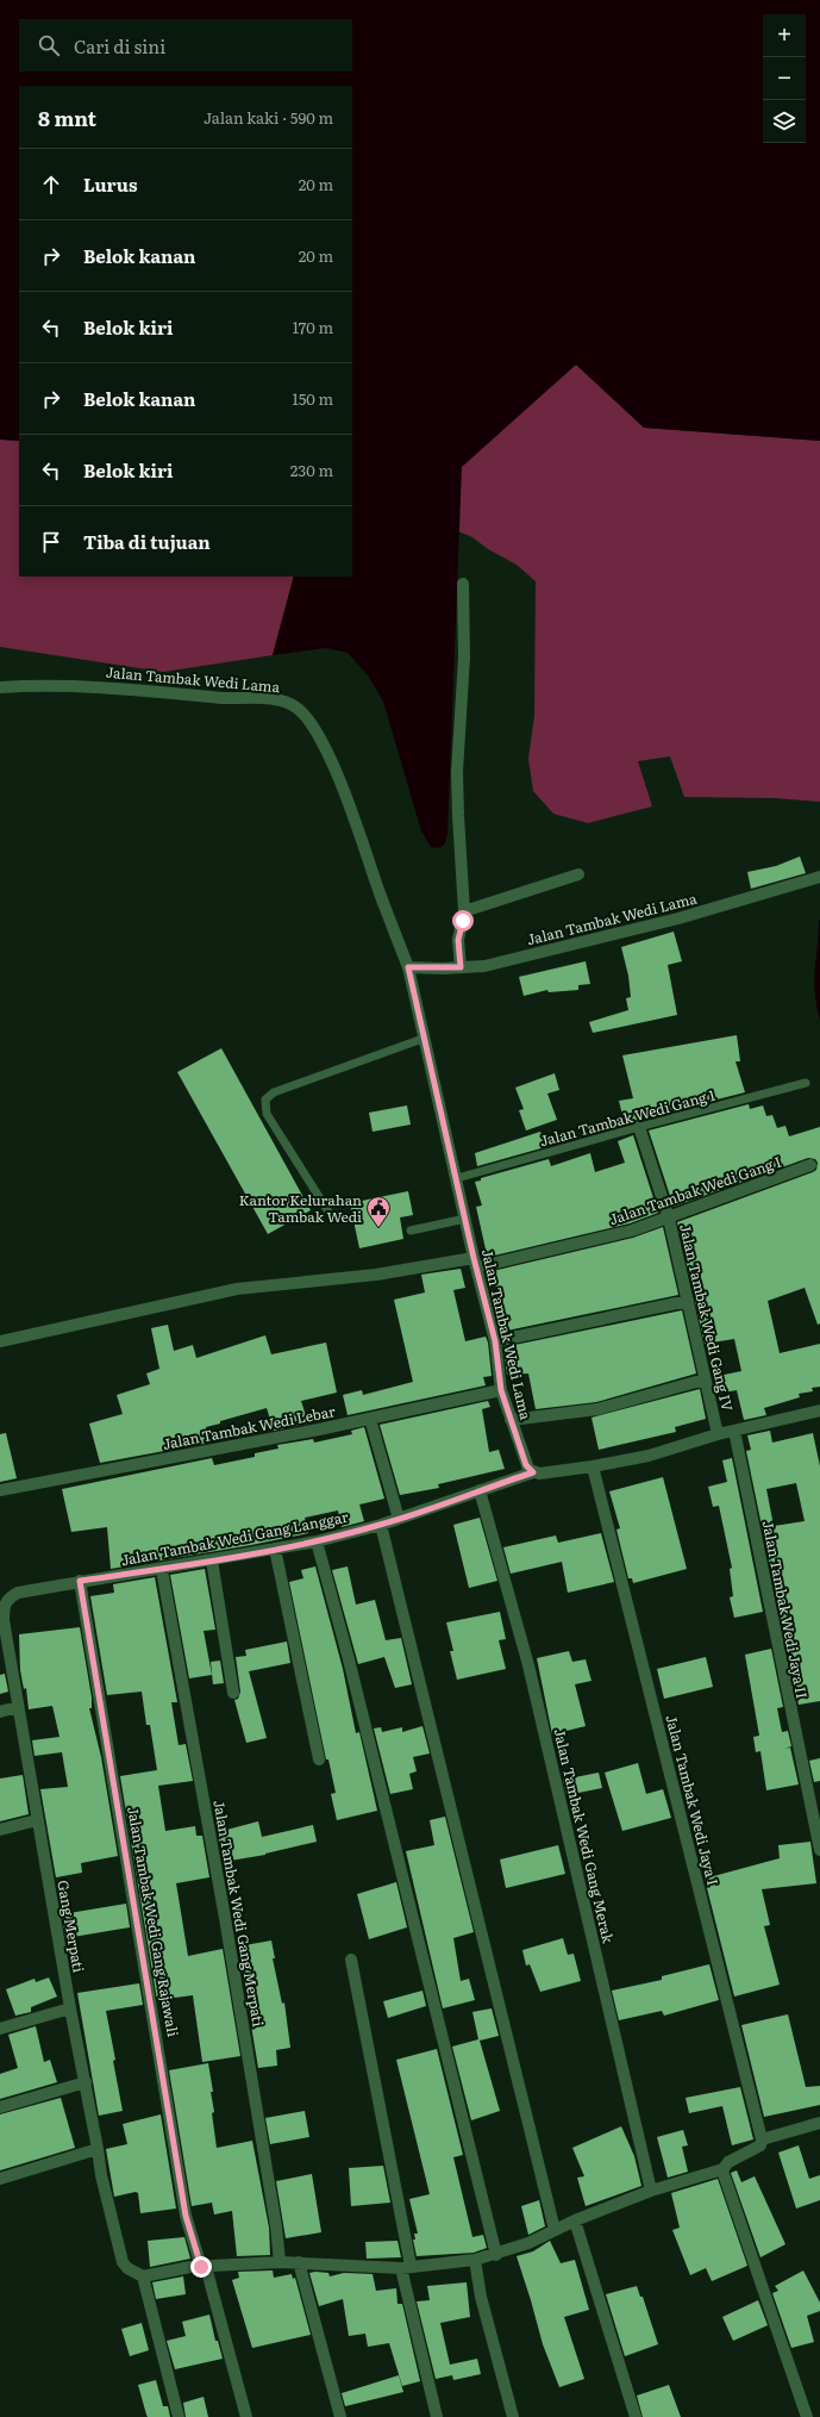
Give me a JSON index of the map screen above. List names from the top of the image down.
{
  "streets": {
    "street": [
      "Jalan Tambak Wedi Lama",
      "Jalan Tambak Wedi Gang I",
      "Jalan Tambak Wedi Gang IV",
      "Jalan Tambak Wedi Lebar",
      "Jalan Tambak Wedi Gang Langgar",
      "Jalan Tambak Wedi Jaya II",
      "Jalan Tambak Wedi Jaya I",
      "Jalan Tambak Wedi Gang Merak",
      "Jalan Tambak Wedi Gang Merpati",
      "Jalan Tambak Wedi Gang Rajawali",
      "Gang Merpati"
    ],
    "lane": ["Jalan Tambak Wedi Gang 1"]
  },
  "crossings": [
    ["Jalan Tambak Wedi Lama", "Jalan Tambak Wedi Gang 1"],
    ["Jalan Tambak Wedi Lama", "Jalan Tambak Wedi Gang I"],
    ["Jalan Tambak Wedi Lama", "Jalan Tambak Wedi Lebar"],
    ["Jalan Tambak Wedi Lama", "Jalan Tambak Wedi Gang Langgar"],
    ["Jalan Tambak Wedi Gang 1", "Jalan Tambak Wedi Gang IV"],
    ["Jalan Tambak Wedi Gang I", "Jalan Tambak Wedi Gang IV"],
    ["Jalan Tambak Wedi Gang Langgar", "Jalan Tambak Wedi Gang Merak"],
    ["Jalan Tambak Wedi Gang Langgar", "Jalan Tambak Wedi Gang Merpati"],
    ["Jalan Tambak Wedi Gang Langgar", "Jalan Tambak Wedi Gang Rajawali"],
    ["Jalan Tambak Wedi Gang Langgar", "Gang Merpati"]
  ],
  "places": {
    "public building": ["Kantor Kelurahan Tambak Wedi"]
  },
  "page": {
    "map_buttons": ["+", "−"],
    "search": "Cari di sini",
    "heading": ["8 mnt", "Jalan kaki · 590 m"],
    "list": [
      ["Lurus", "20 m"],
      ["Belok kanan", "20 m"],
      ["Belok kiri", "170 m"],
      ["Belok kanan", "150 m"],
      ["Belok kiri", "230 m"],
      "Tiba di tujuan"
    ]
  }
}
